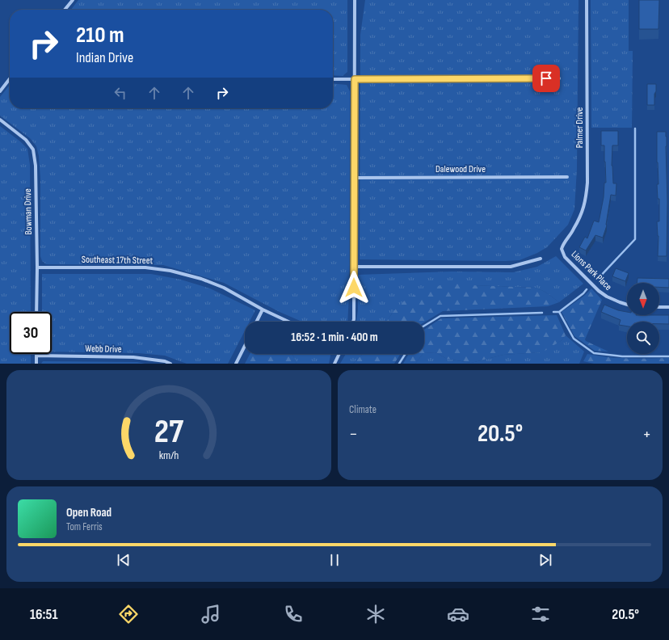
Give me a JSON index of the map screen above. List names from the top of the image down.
{
  "streets": {
    "street": [
      "Palmer Drive",
      "Dalewood Drive",
      "Bowman Drive",
      "Southeast 17th Street",
      "Lions Park Place",
      "Webb Drive"
    ]
  },
  "crossings": [
    ["Palmer Drive", "Lions Park Place"],
    ["Bowman Drive", "Southeast 17th Street"]
  ],
  "north": "bottom",
  "page": {
    "turn": ["210 m", "Indian Drive"],
    "limit": "30",
    "trip": "16:52 · 1 min · 400 m",
    "tile": "Climate",
    "heat": ["−", "20.5°", "+"],
    "song": ["Open Road", "Tom Ferris"],
    "tabs": ["16:51", "20.5°"],
    "gauge": ["27", "km/h"]
  }
}
